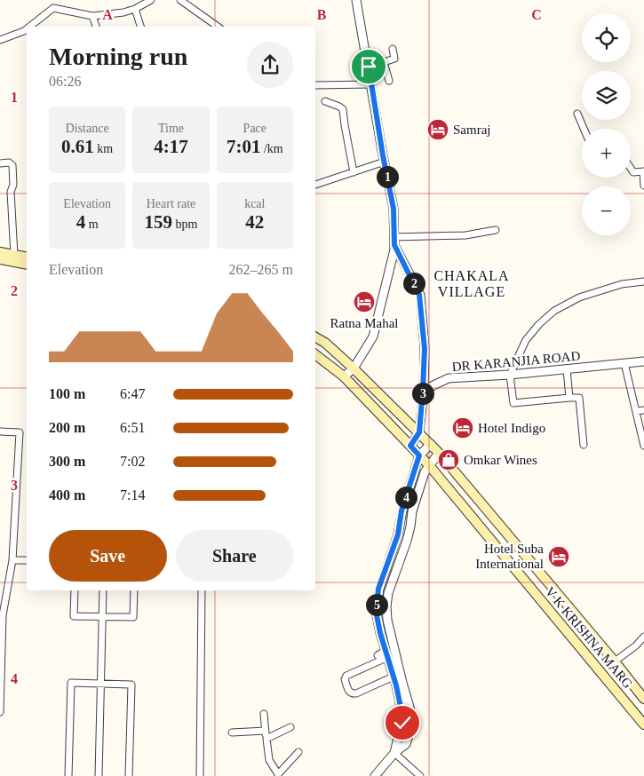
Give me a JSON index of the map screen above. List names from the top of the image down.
{
  "streets": {
    "main road": ["V K KRISHNA MARG"],
    "street": ["DR KARANJIA ROAD"]
  },
  "districts": ["CHAKALA VILLAGE"],
  "places": {
    "hotel": [
      "Samraj",
      "Ratna Mahal",
      "Hotel Indigo",
      "Hotel Suba International"
    ],
    "shop": ["Omkar Wines"]
  },
  "page": {
    "map_buttons": ["+", "−"],
    "heading": ["Morning run", "06:26"],
    "stats": [
      ["Distance", "0.61 km"],
      ["Time", "4:17"],
      ["Pace", "7:01 /km"],
      ["Elevation", "4 m"],
      ["Heart rate", "159 bpm"],
      ["kcal", "42"]
    ],
    "pins": [
      "1",
      "2",
      "3",
      "4",
      "5"
    ],
    "chart": ["Elevation", "262–265 m"],
    "list": [
      {
        "name": "100 m",
        "note": "6:47"
      },
      {
        "name": "200 m",
        "note": "6:51"
      },
      {
        "name": "300 m",
        "note": "7:02"
      },
      {
        "name": "400 m",
        "note": "7:14"
      }
    ],
    "buttons": ["Save", "Share"]
  },
  "grid": {
    "columns": ["A", "B", "C"],
    "rows": [
      "1",
      "2",
      "3",
      "4"
    ]
  }
}
